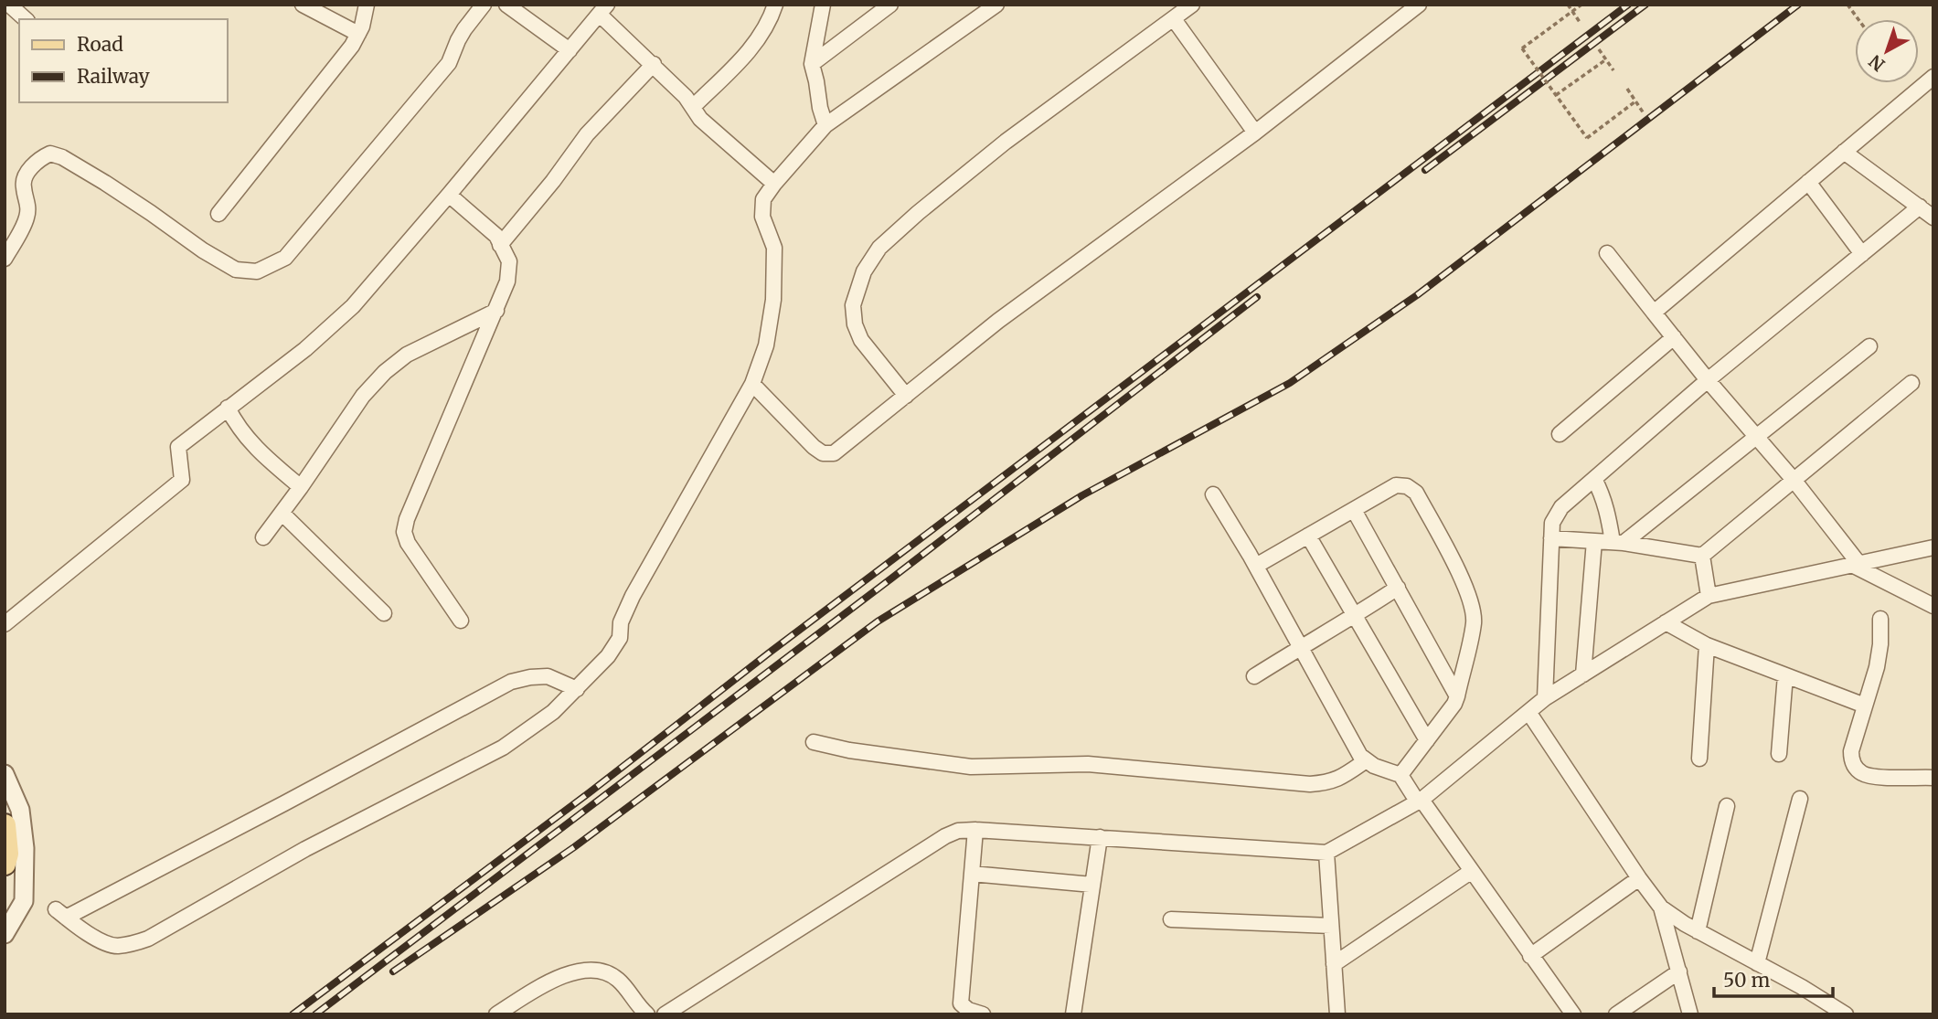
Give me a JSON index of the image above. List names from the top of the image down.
{
  "legend": ["Road", "Railway"],
  "scale_bar": "50 m",
  "north": "bottom left"
}
